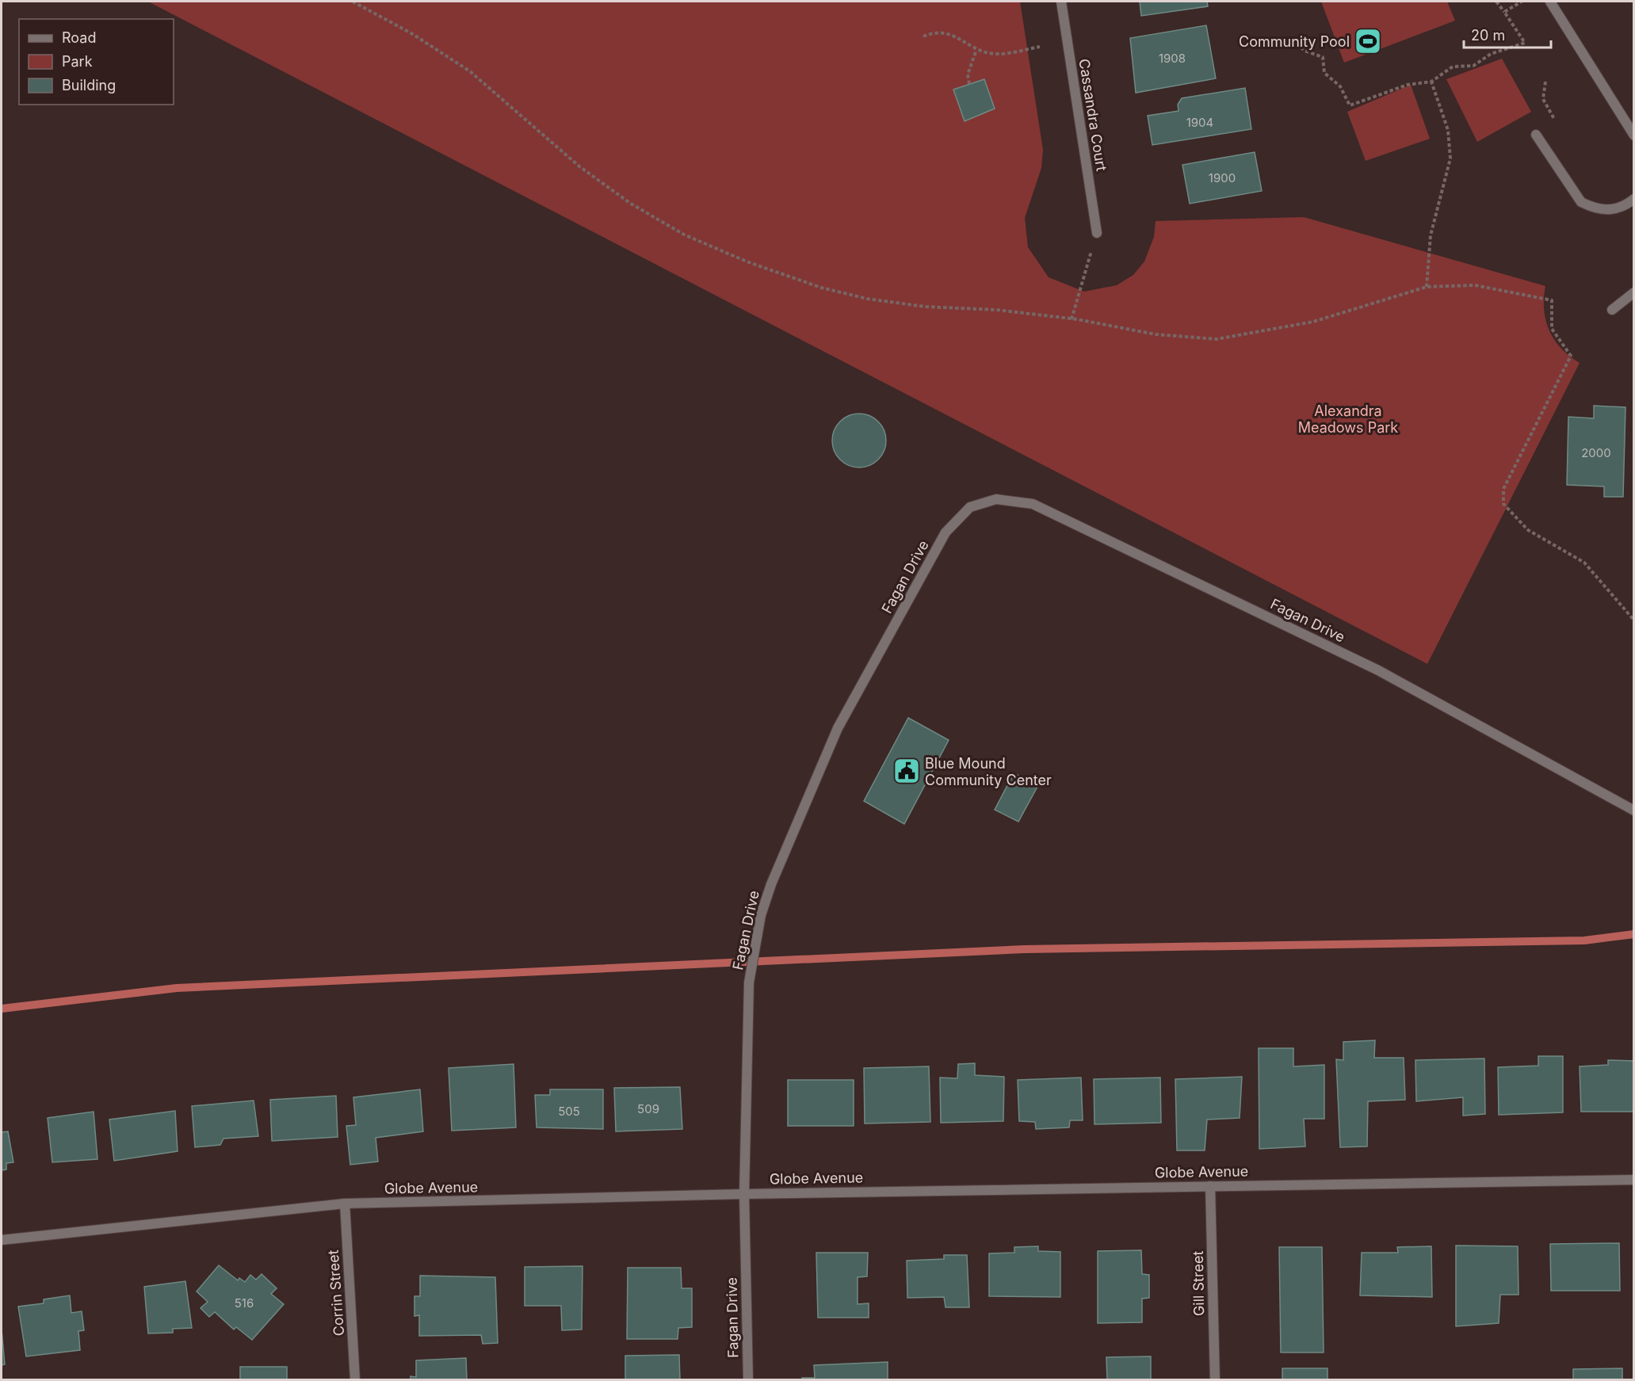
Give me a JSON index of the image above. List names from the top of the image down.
{
  "streets": {
    "street": [
      "Cassandra Court",
      "Fagan Drive",
      "Globe Avenue",
      "Gill Street",
      "Corrin Street"
    ]
  },
  "crossings": [
    ["Fagan Drive", "Globe Avenue"],
    ["Globe Avenue", "Gill Street"],
    ["Globe Avenue", "Corrin Street"]
  ],
  "parks": ["Alexandra Meadows Park"],
  "places": {
    "sports": ["Community Pool"],
    "public building": ["Blue Mound Community Center"]
  },
  "house_numbers": [
    "1908",
    "1904",
    "1900",
    "2000",
    "509",
    "505",
    "516"
  ],
  "legend": ["Road", "Park", "Building"],
  "scale_bar": "20 m"
}
